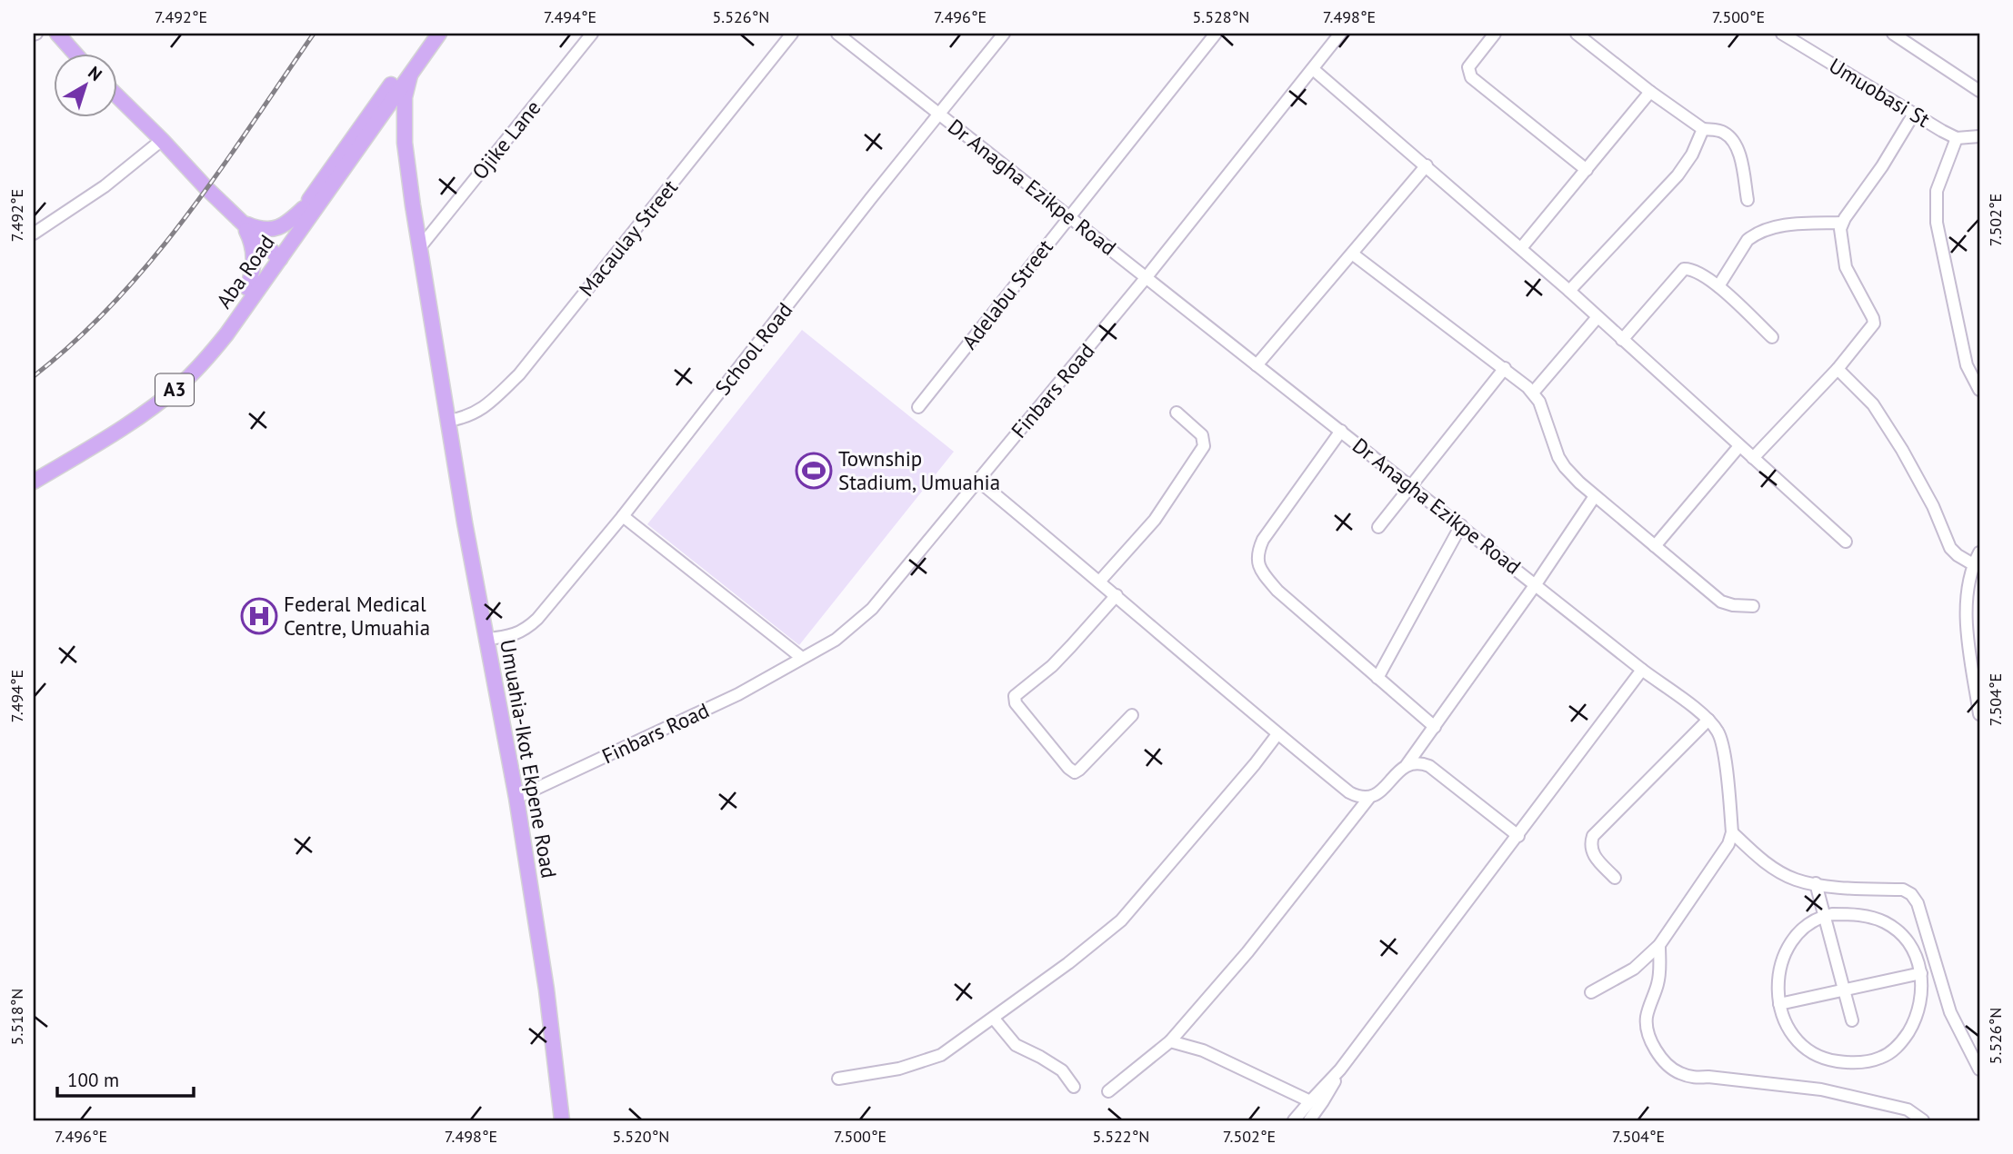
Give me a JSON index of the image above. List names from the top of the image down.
{
  "streets": {
    "main road": ["Aba Road", "A3", "Umuahia-Ikot Ekpene Road"],
    "street": [
      "Umuobasi St",
      "Ojike Lane",
      "Dr Anagha Ezikpe Road",
      "Macaulay Street",
      "Adelabu Street",
      "School Road",
      "Finbars Road"
    ]
  },
  "crossings": [
    ["Ojike Lane", "Umuahia-Ikot Ekpene Road"],
    ["Dr Anagha Ezikpe Road", "Adelabu Street"],
    ["Dr Anagha Ezikpe Road", "School Road"],
    ["Dr Anagha Ezikpe Road", "Finbars Road"],
    ["Macaulay Street", "Umuahia-Ikot Ekpene Road"],
    ["School Road", "Umuahia-Ikot Ekpene Road"],
    ["Finbars Road", "Umuahia-Ikot Ekpene Road"]
  ],
  "places": {
    "sports": ["Township Stadium, Umuahia"],
    "hospital": ["Federal Medical Centre, Umuahia"]
  },
  "scale_bar": "100 m",
  "north": "top right",
  "coordinates": [
    "7.492°E",
    "7.494°E",
    "5.526°N",
    "7.496°E",
    "5.528°N",
    "7.498°E",
    "7.500°E",
    "7.502°E",
    "7.504°E",
    "5.518°N",
    "5.520°N",
    "5.522°N"
  ]
}
